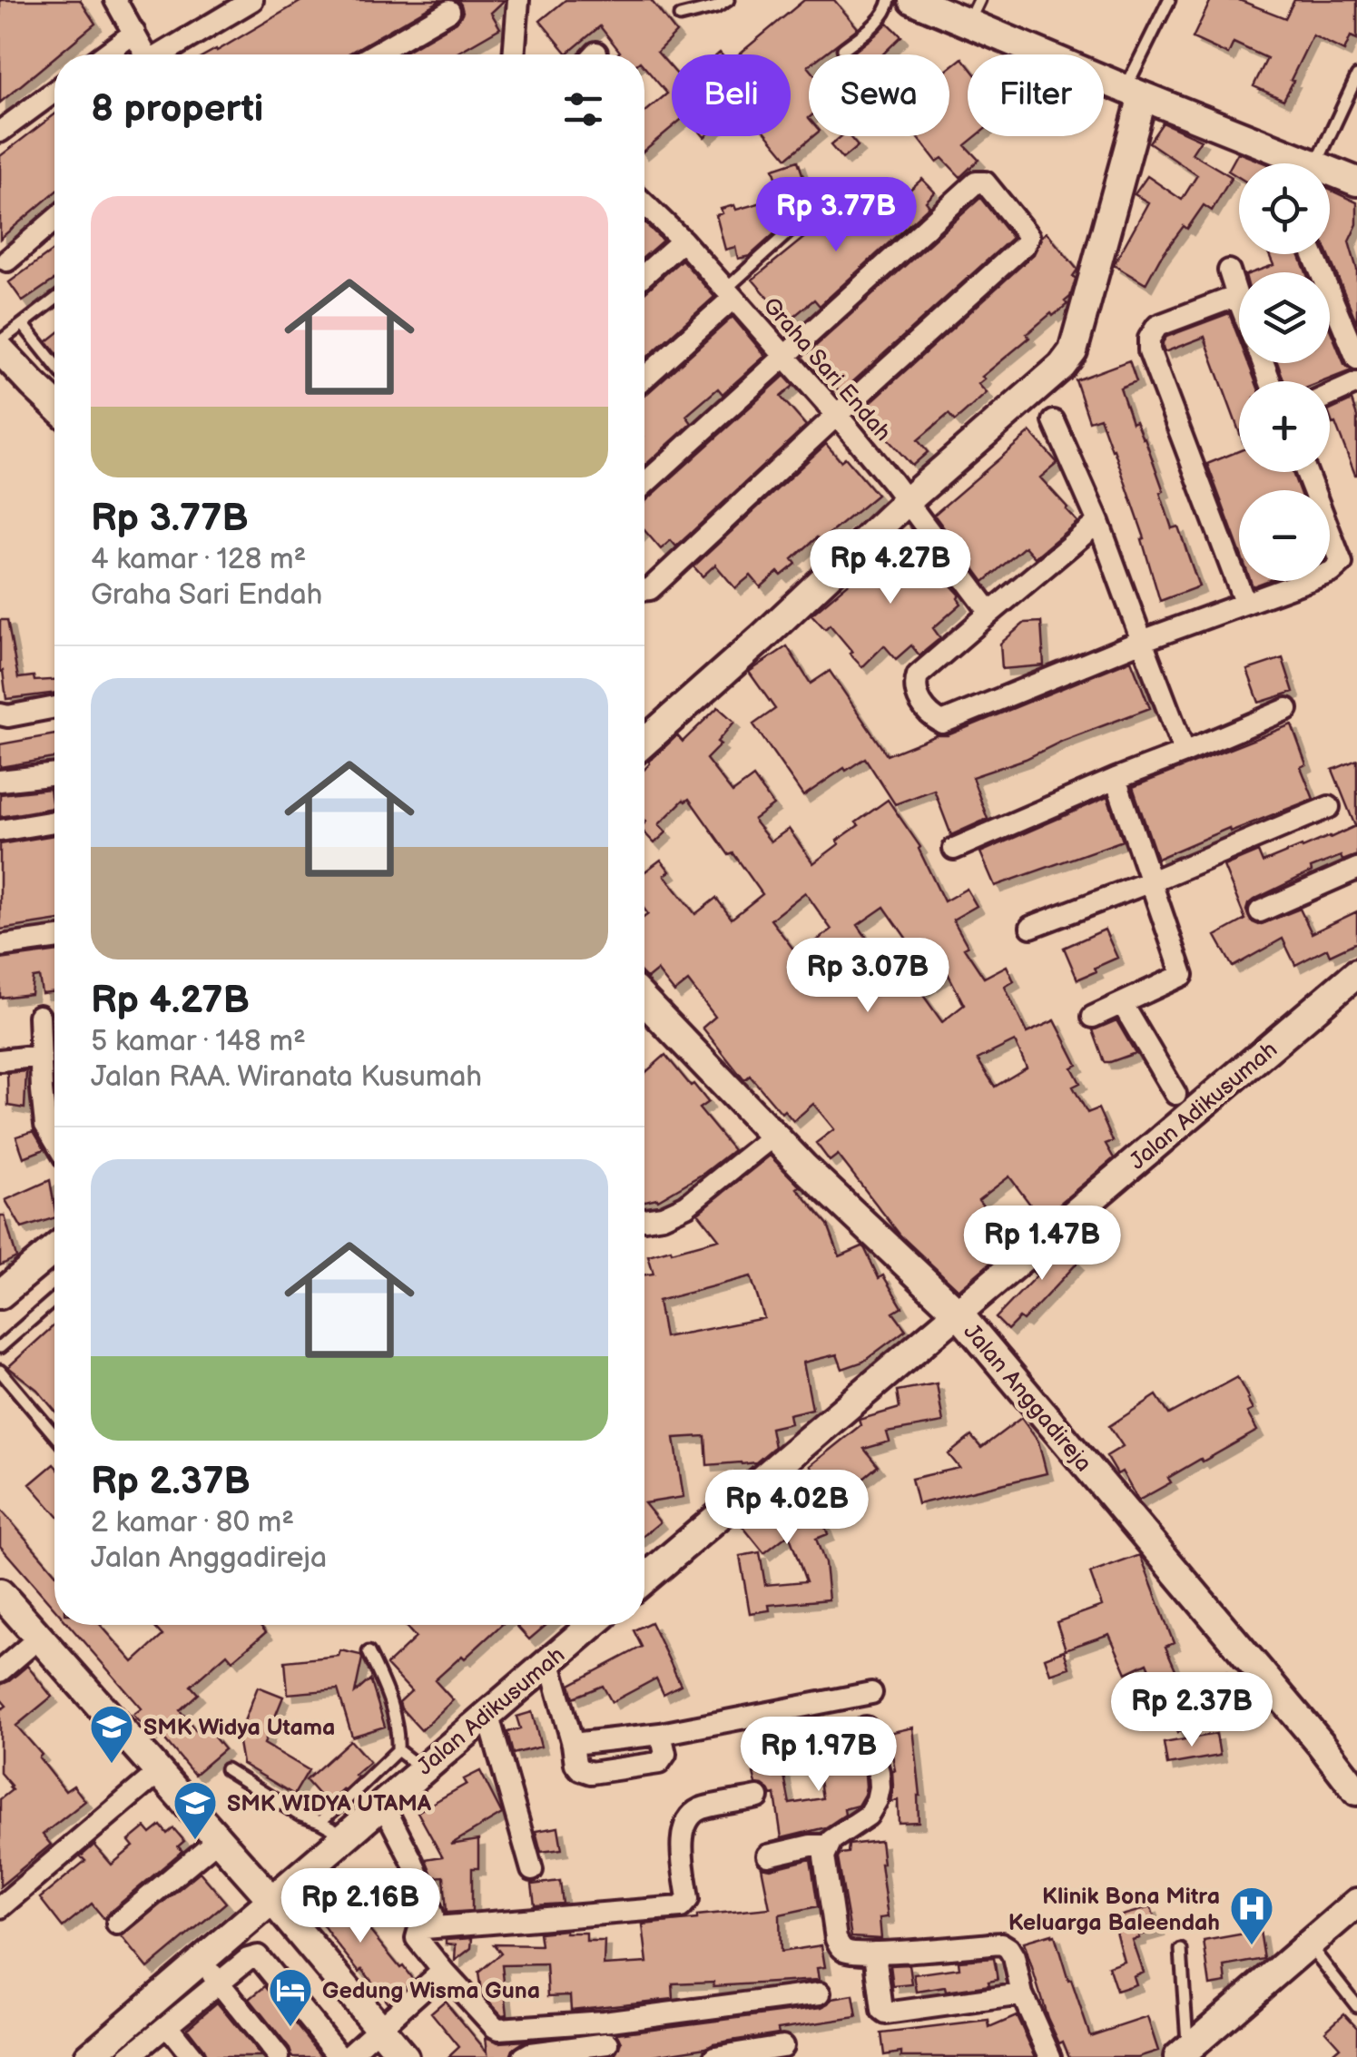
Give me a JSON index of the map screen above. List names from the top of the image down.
{
  "streets": {
    "main road": ["Jalan Adikusumah", "Jalan Anggadireja"],
    "street": ["Graha Sari Endah"]
  },
  "crossings": [
    ["Jalan Adikusumah", "Jalan Anggadireja"]
  ],
  "places": {
    "school or university": ["SMK Widya Utama", "SMK WIDYA UTAMA"],
    "hospital": ["Klinik Bona Mitra Keluarga Baleendah"],
    "hotel": ["Gedung Wisma Guna"]
  },
  "page": {
    "chip": ["Beli", "Sewa", "Filter"],
    "heading": "8 properti",
    "map_buttons": ["+", "−"],
    "list": [
      {
        "name": "Rp 3.77B",
        "note": "4 kamar · 128 m² · Graha Sari Endah"
      },
      {
        "name": "Rp 4.27B",
        "note": "5 kamar · 148 m² · Jalan RAA. Wiranata Kusumah"
      },
      {
        "name": "Rp 2.37B",
        "note": "2 kamar · 80 m² · Jalan Anggadireja"
      }
    ],
    "price": [
      "Rp 3.77B",
      "Rp 4.27B",
      "Rp 3.07B",
      "Rp 1.47B",
      "Rp 4.02B",
      "Rp 2.37B",
      "Rp 1.97B",
      "Rp 2.16B"
    ]
  }
}
